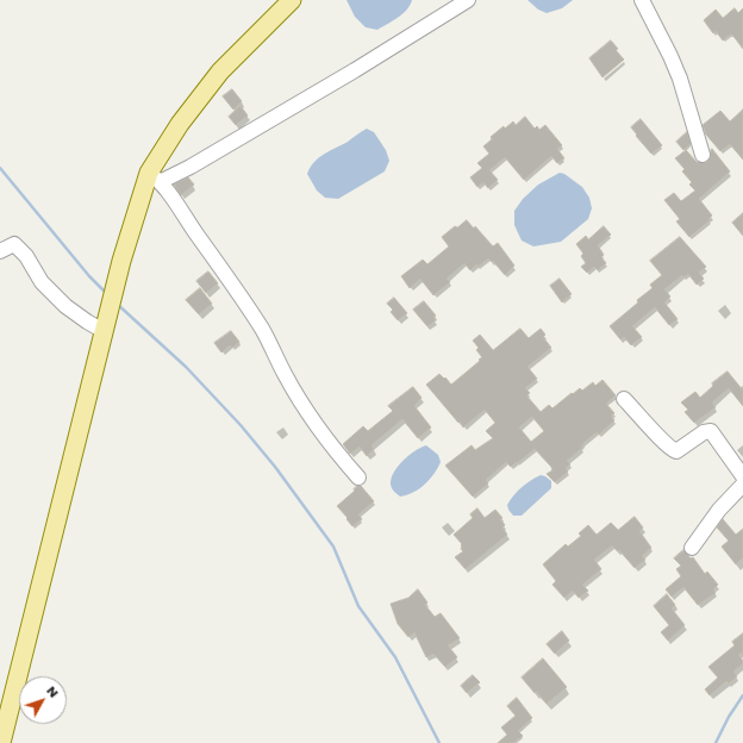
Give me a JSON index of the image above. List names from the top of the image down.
{
  "north": "top right"
}
